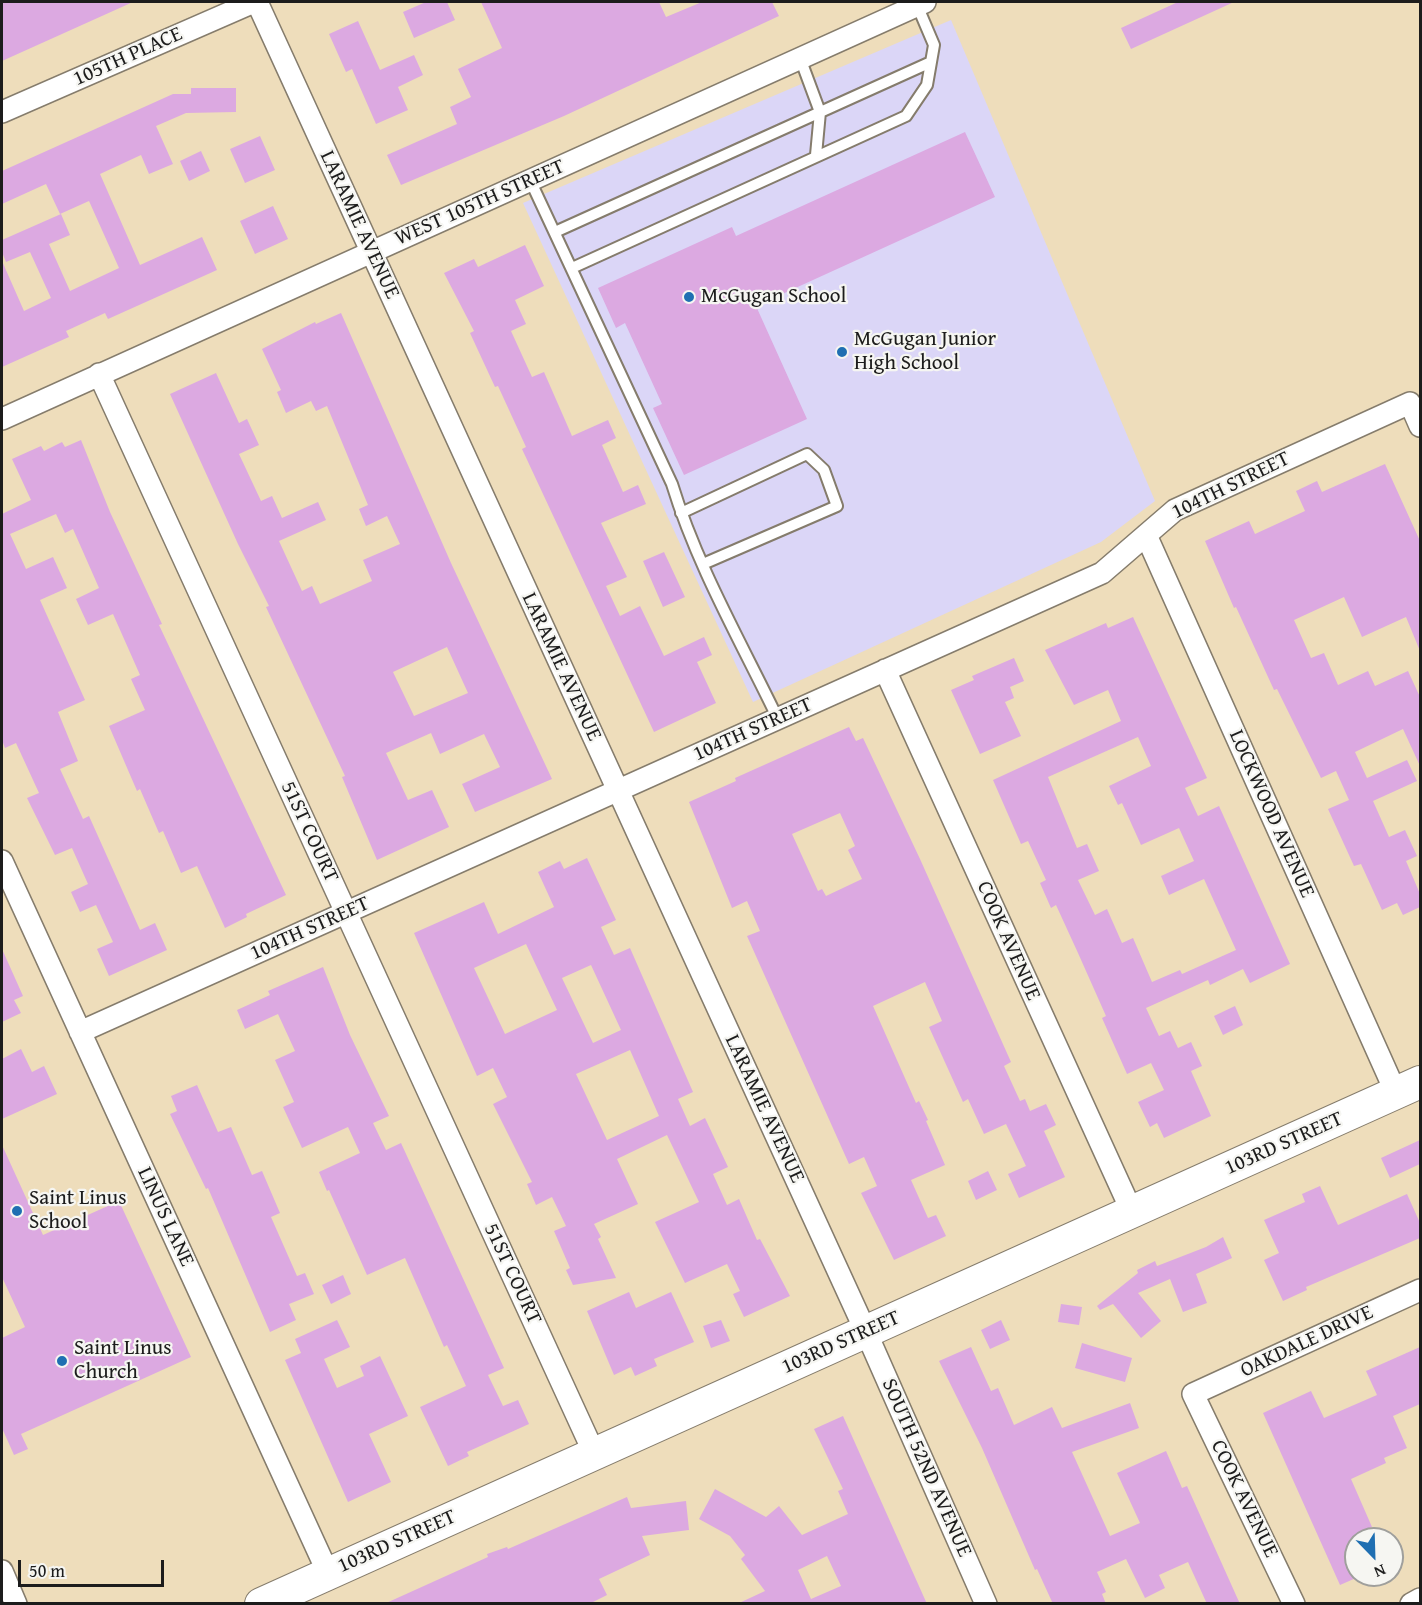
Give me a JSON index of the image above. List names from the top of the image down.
{
  "streets": {
    "main road": ["103RD STREET"],
    "street": [
      "105TH PLACE",
      "WEST 105TH STREET",
      "LARAMIE AVENUE",
      "104TH STREET",
      "LOCKWOOD AVENUE",
      "51ST COURT",
      "COOK AVENUE",
      "LINUS LANE",
      "OAKDALE DRIVE",
      "SOUTH 52ND AVENUE"
    ]
  },
  "crossings": [
    ["105TH PLACE", "LARAMIE AVENUE"],
    ["WEST 105TH STREET", "LARAMIE AVENUE"],
    ["WEST 105TH STREET", "51ST COURT"],
    ["LARAMIE AVENUE", "104TH STREET"],
    ["LARAMIE AVENUE", "103RD STREET"],
    ["LARAMIE AVENUE", "SOUTH 52ND AVENUE"],
    ["104TH STREET", "LOCKWOOD AVENUE"],
    ["104TH STREET", "51ST COURT"],
    ["104TH STREET", "COOK AVENUE"],
    ["104TH STREET", "LINUS LANE"],
    ["LOCKWOOD AVENUE", "103RD STREET"],
    ["51ST COURT", "103RD STREET"],
    ["COOK AVENUE", "103RD STREET"],
    ["COOK AVENUE", "OAKDALE DRIVE"],
    ["103RD STREET", "LINUS LANE"],
    ["103RD STREET", "SOUTH 52ND AVENUE"]
  ],
  "places": [
    "McGugan School",
    "McGugan Junior High School",
    "Saint Linus School",
    "Saint Linus Church"
  ],
  "scale_bar": "50 m",
  "north": "bottom right"
}
